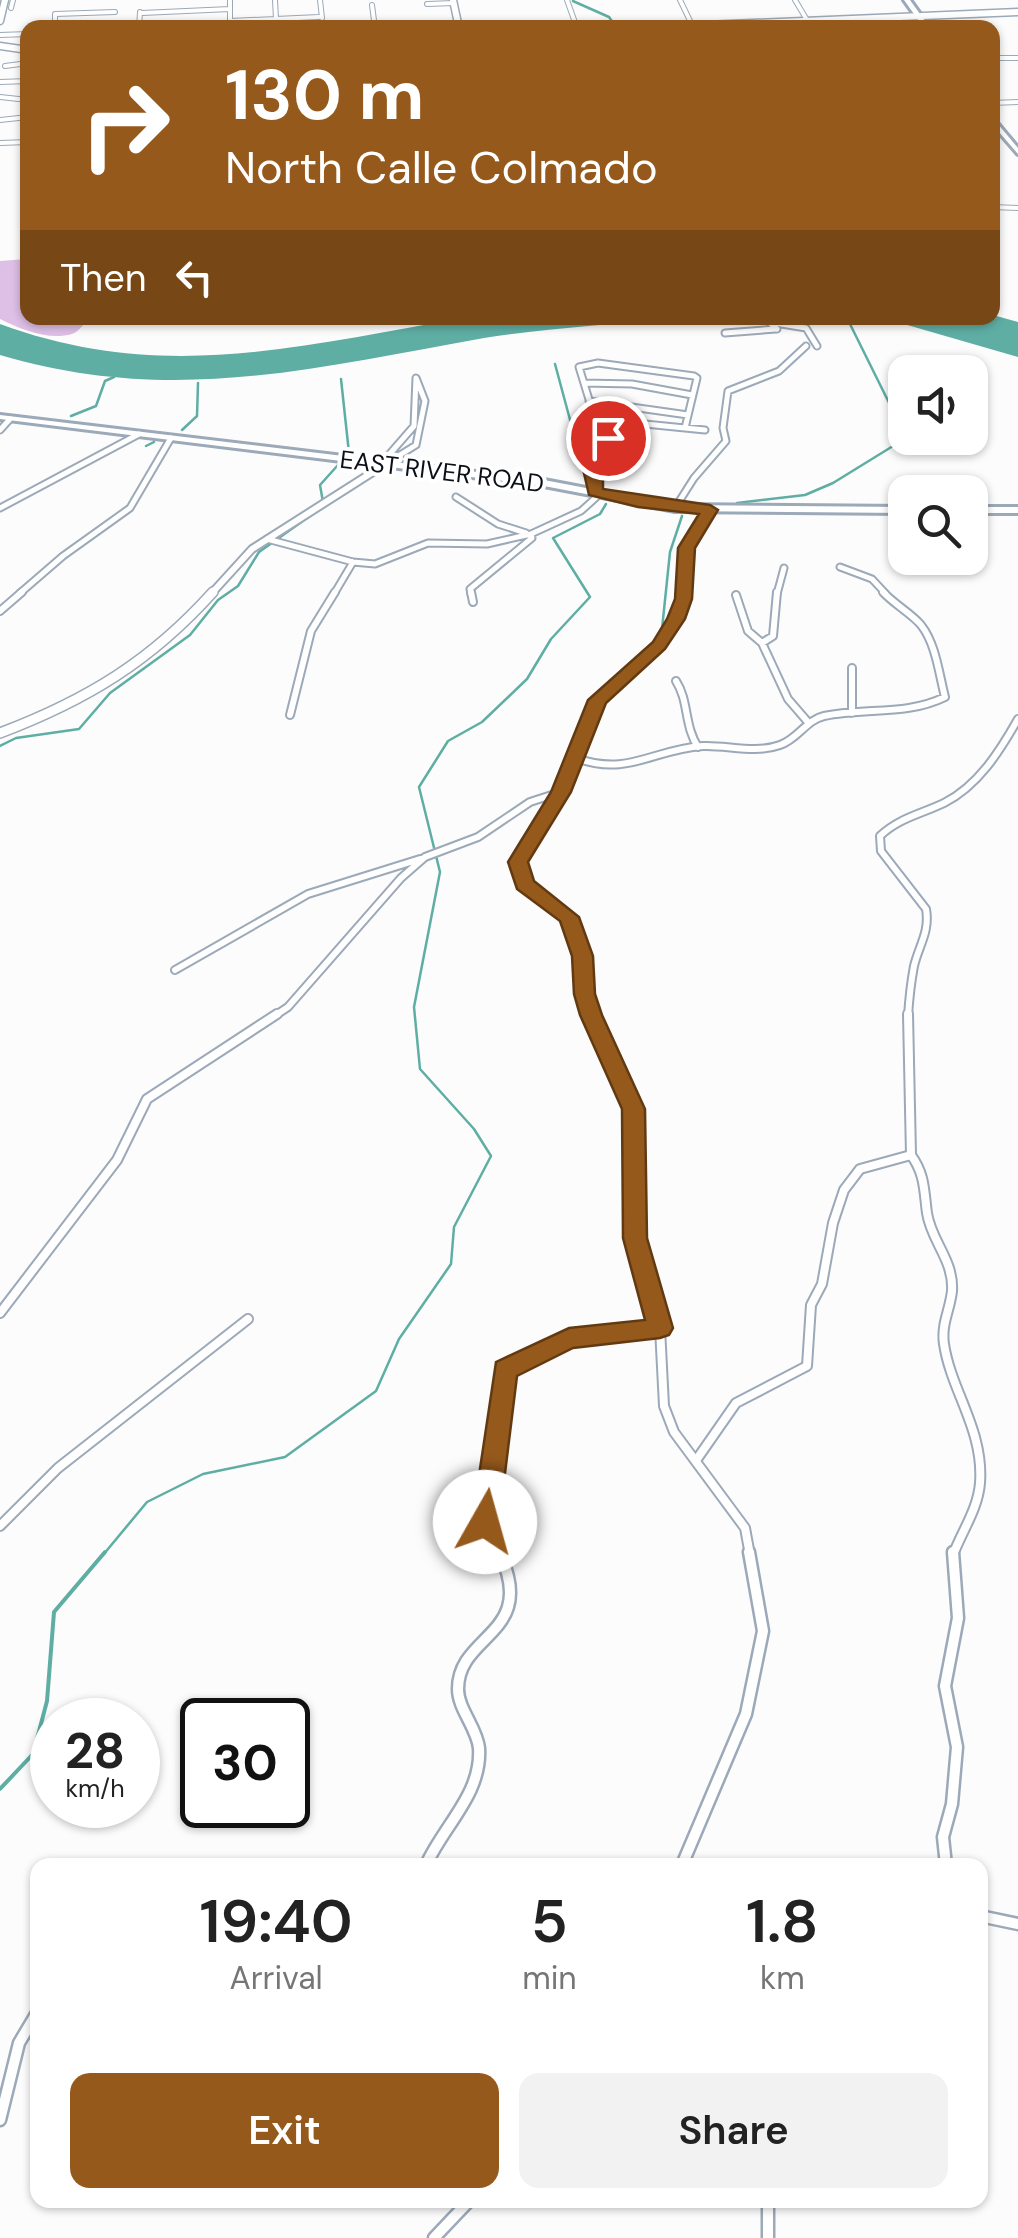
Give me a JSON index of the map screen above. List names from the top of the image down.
{
  "streets": {
    "main road": ["EAST RIVER ROAD"]
  },
  "page": {
    "turn": ["130 m", "North Calle Colmado"],
    "then": "Then",
    "speed": "28 km/h",
    "limit": "30",
    "eta": [
      "19:40",
      "Arrival",
      "5",
      "min",
      "1.8",
      "km"
    ],
    "buttons": ["Exit", "Share"]
  }
}
